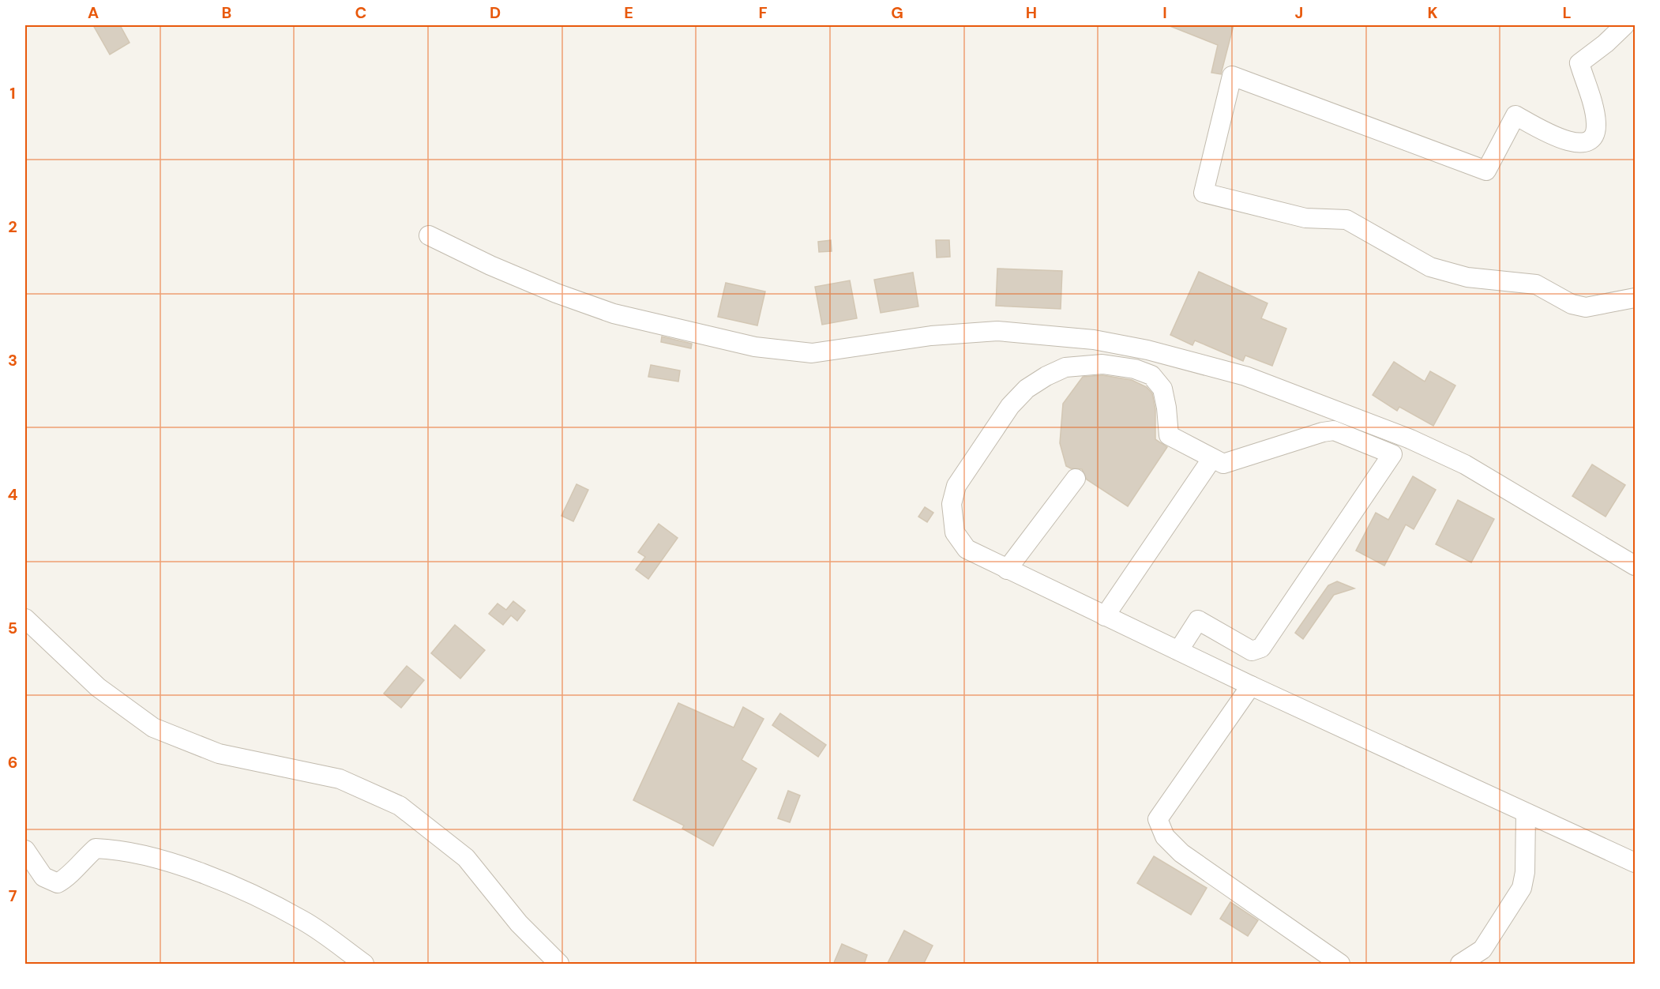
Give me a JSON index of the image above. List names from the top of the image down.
{
  "grid": {
    "columns": [
      "A",
      "B",
      "C",
      "D",
      "E",
      "F",
      "G",
      "H",
      "I",
      "J",
      "K",
      "L"
    ],
    "rows": [
      "1",
      "2",
      "3",
      "4",
      "5",
      "6",
      "7"
    ]
  }
}
